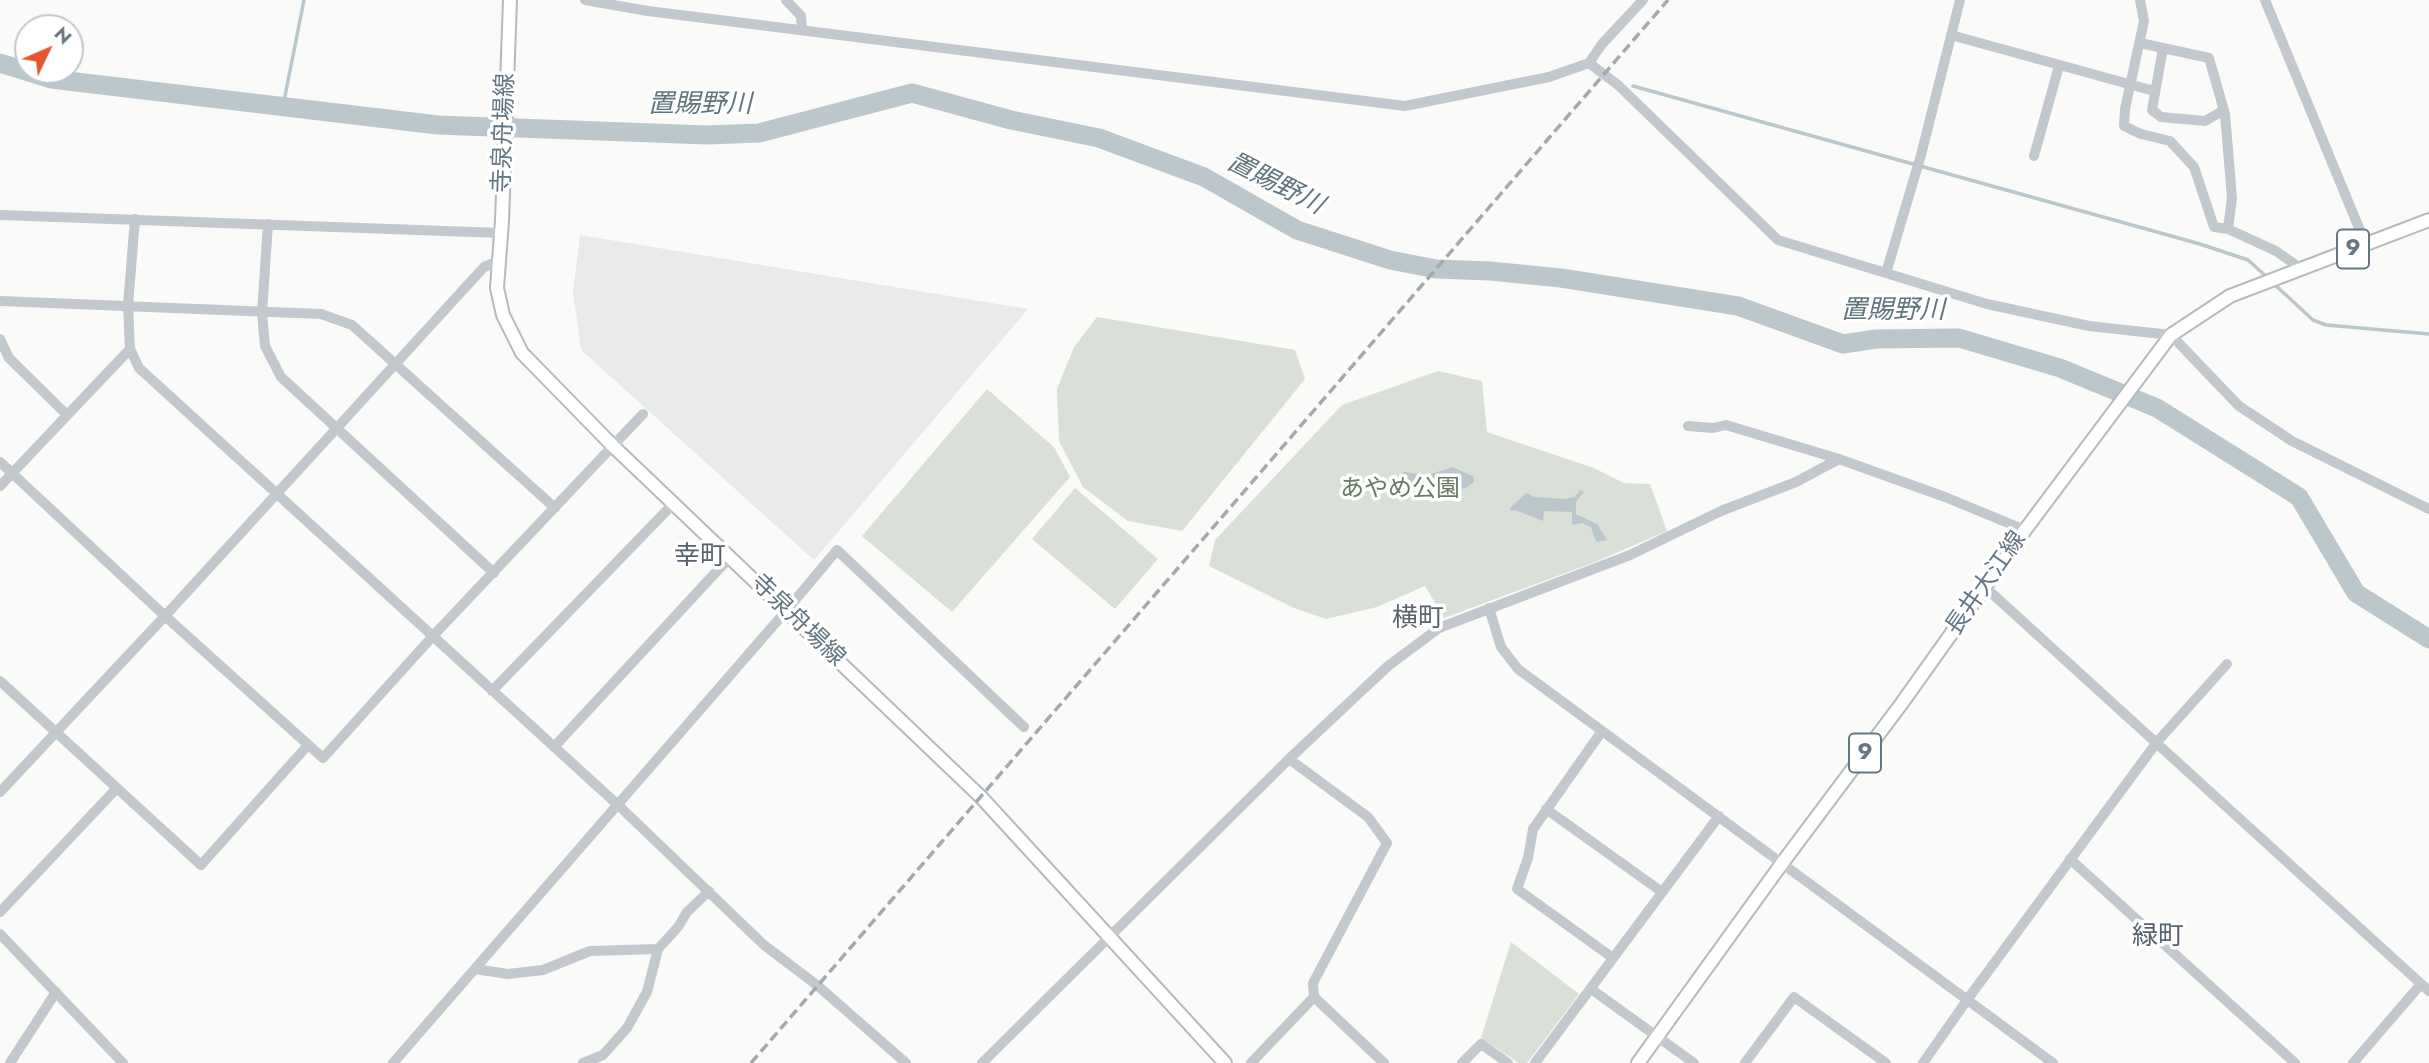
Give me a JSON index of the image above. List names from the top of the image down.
{
  "streets": {
    "main road": ["寺泉舟場線", "9", "長井大江線"]
  },
  "districts": ["幸町", "横町", "緑町"],
  "water": ["置賜野川"],
  "parks": ["あやめ公園"],
  "north": "top right"
}
